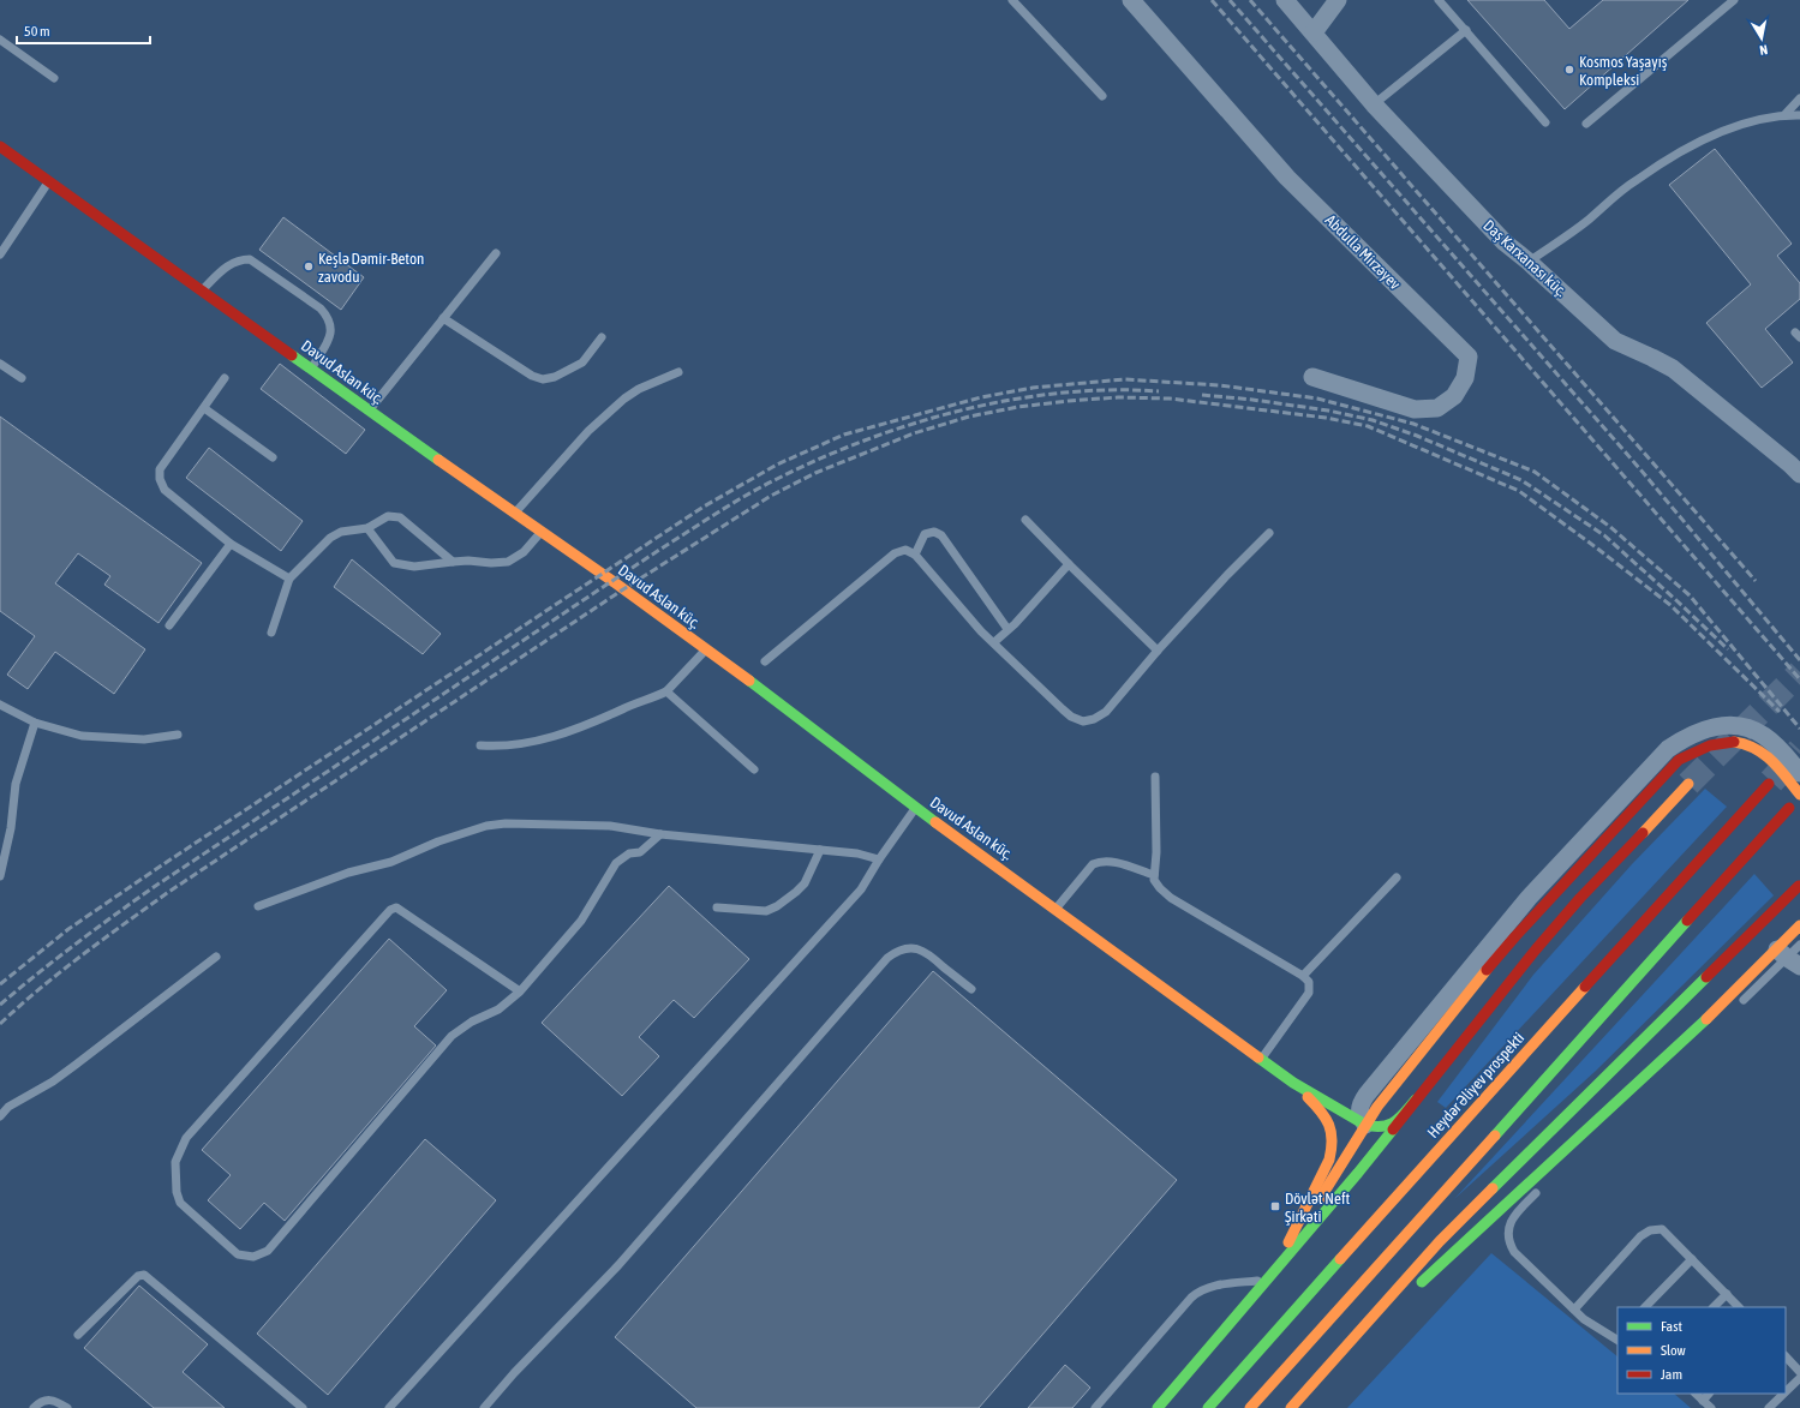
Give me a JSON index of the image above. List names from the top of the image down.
{
  "streets": {
    "main road": ["Davud Aslan küç.", "Heydər Əliyev prospekti"],
    "street": ["Abdulla Mirzəyev", "Daş Karxanası küç."]
  },
  "places": {
    "other": ["Kosmos Yaşayış Kompleksi", "Keşlə Dəmir-Beton zavodu"],
    "transit": ["Dövlət Neft Şirkəti"]
  },
  "legend": ["Fast", "Slow", "Jam"],
  "scale_bar": "50 m",
  "north": "bottom"
}
